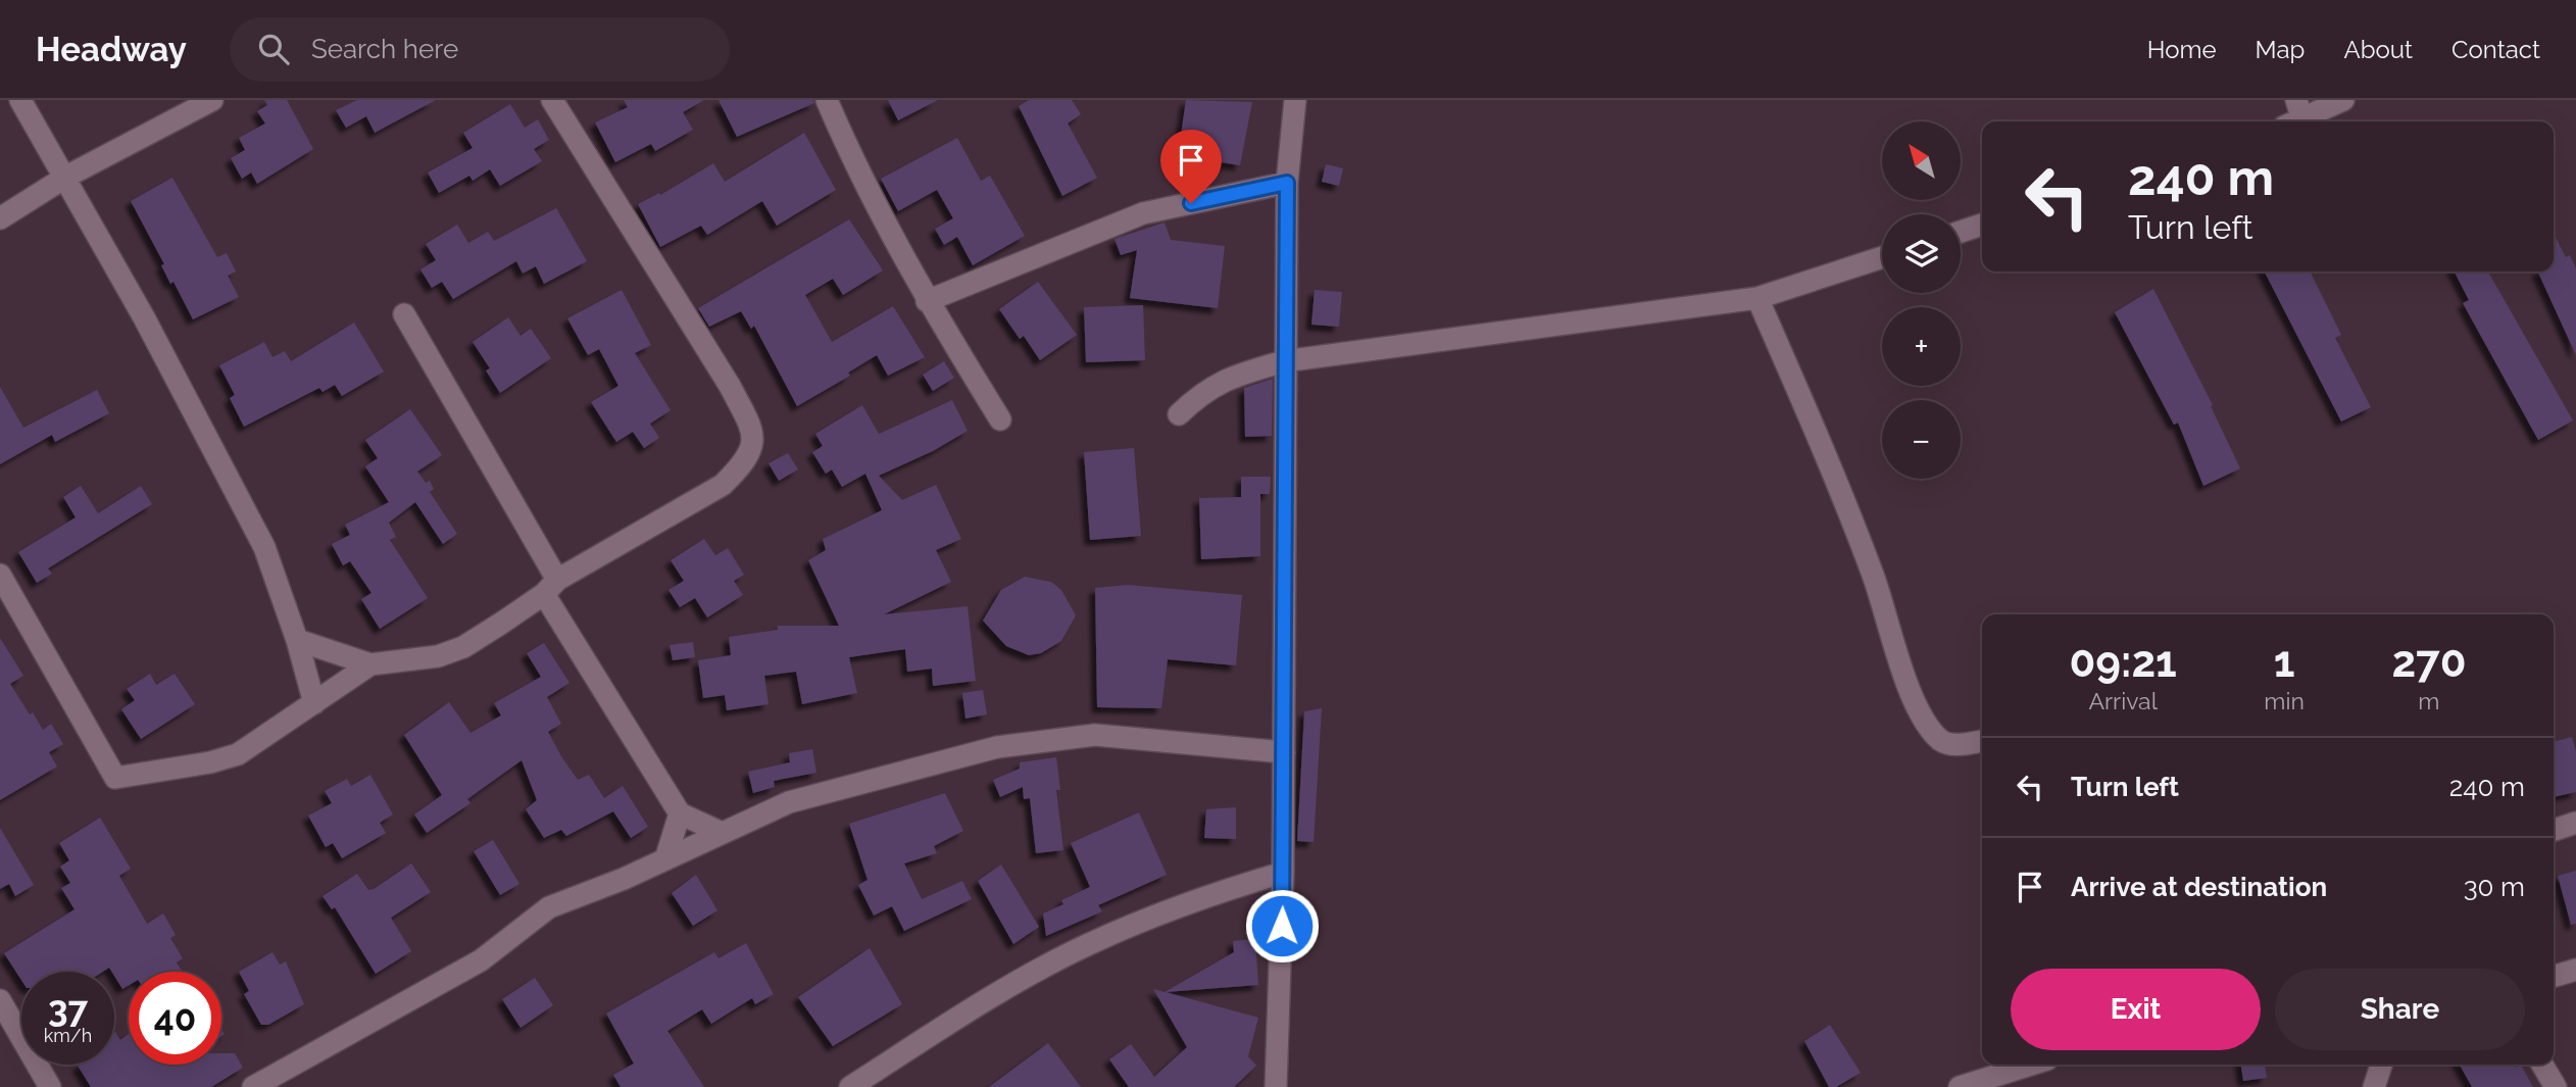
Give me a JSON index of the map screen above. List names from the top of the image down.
{
  "north": "top left",
  "page": {
    "header": "Headway",
    "search": "Search here",
    "nav": [
      "Home",
      "Map",
      "About",
      "Contact"
    ],
    "map_buttons": ["+", "−"],
    "turn": ["240 m", "Turn left"],
    "eta": [
      "09:21",
      "Arrival",
      "1",
      "min",
      "270",
      "m"
    ],
    "list": [
      {
        "name": "Turn left",
        "value": "240 m"
      },
      {
        "name": "Arrive at destination",
        "value": "30 m"
      }
    ],
    "buttons": ["Exit", "Share"],
    "speed": "37 km/h",
    "limit": "40"
  }
}
